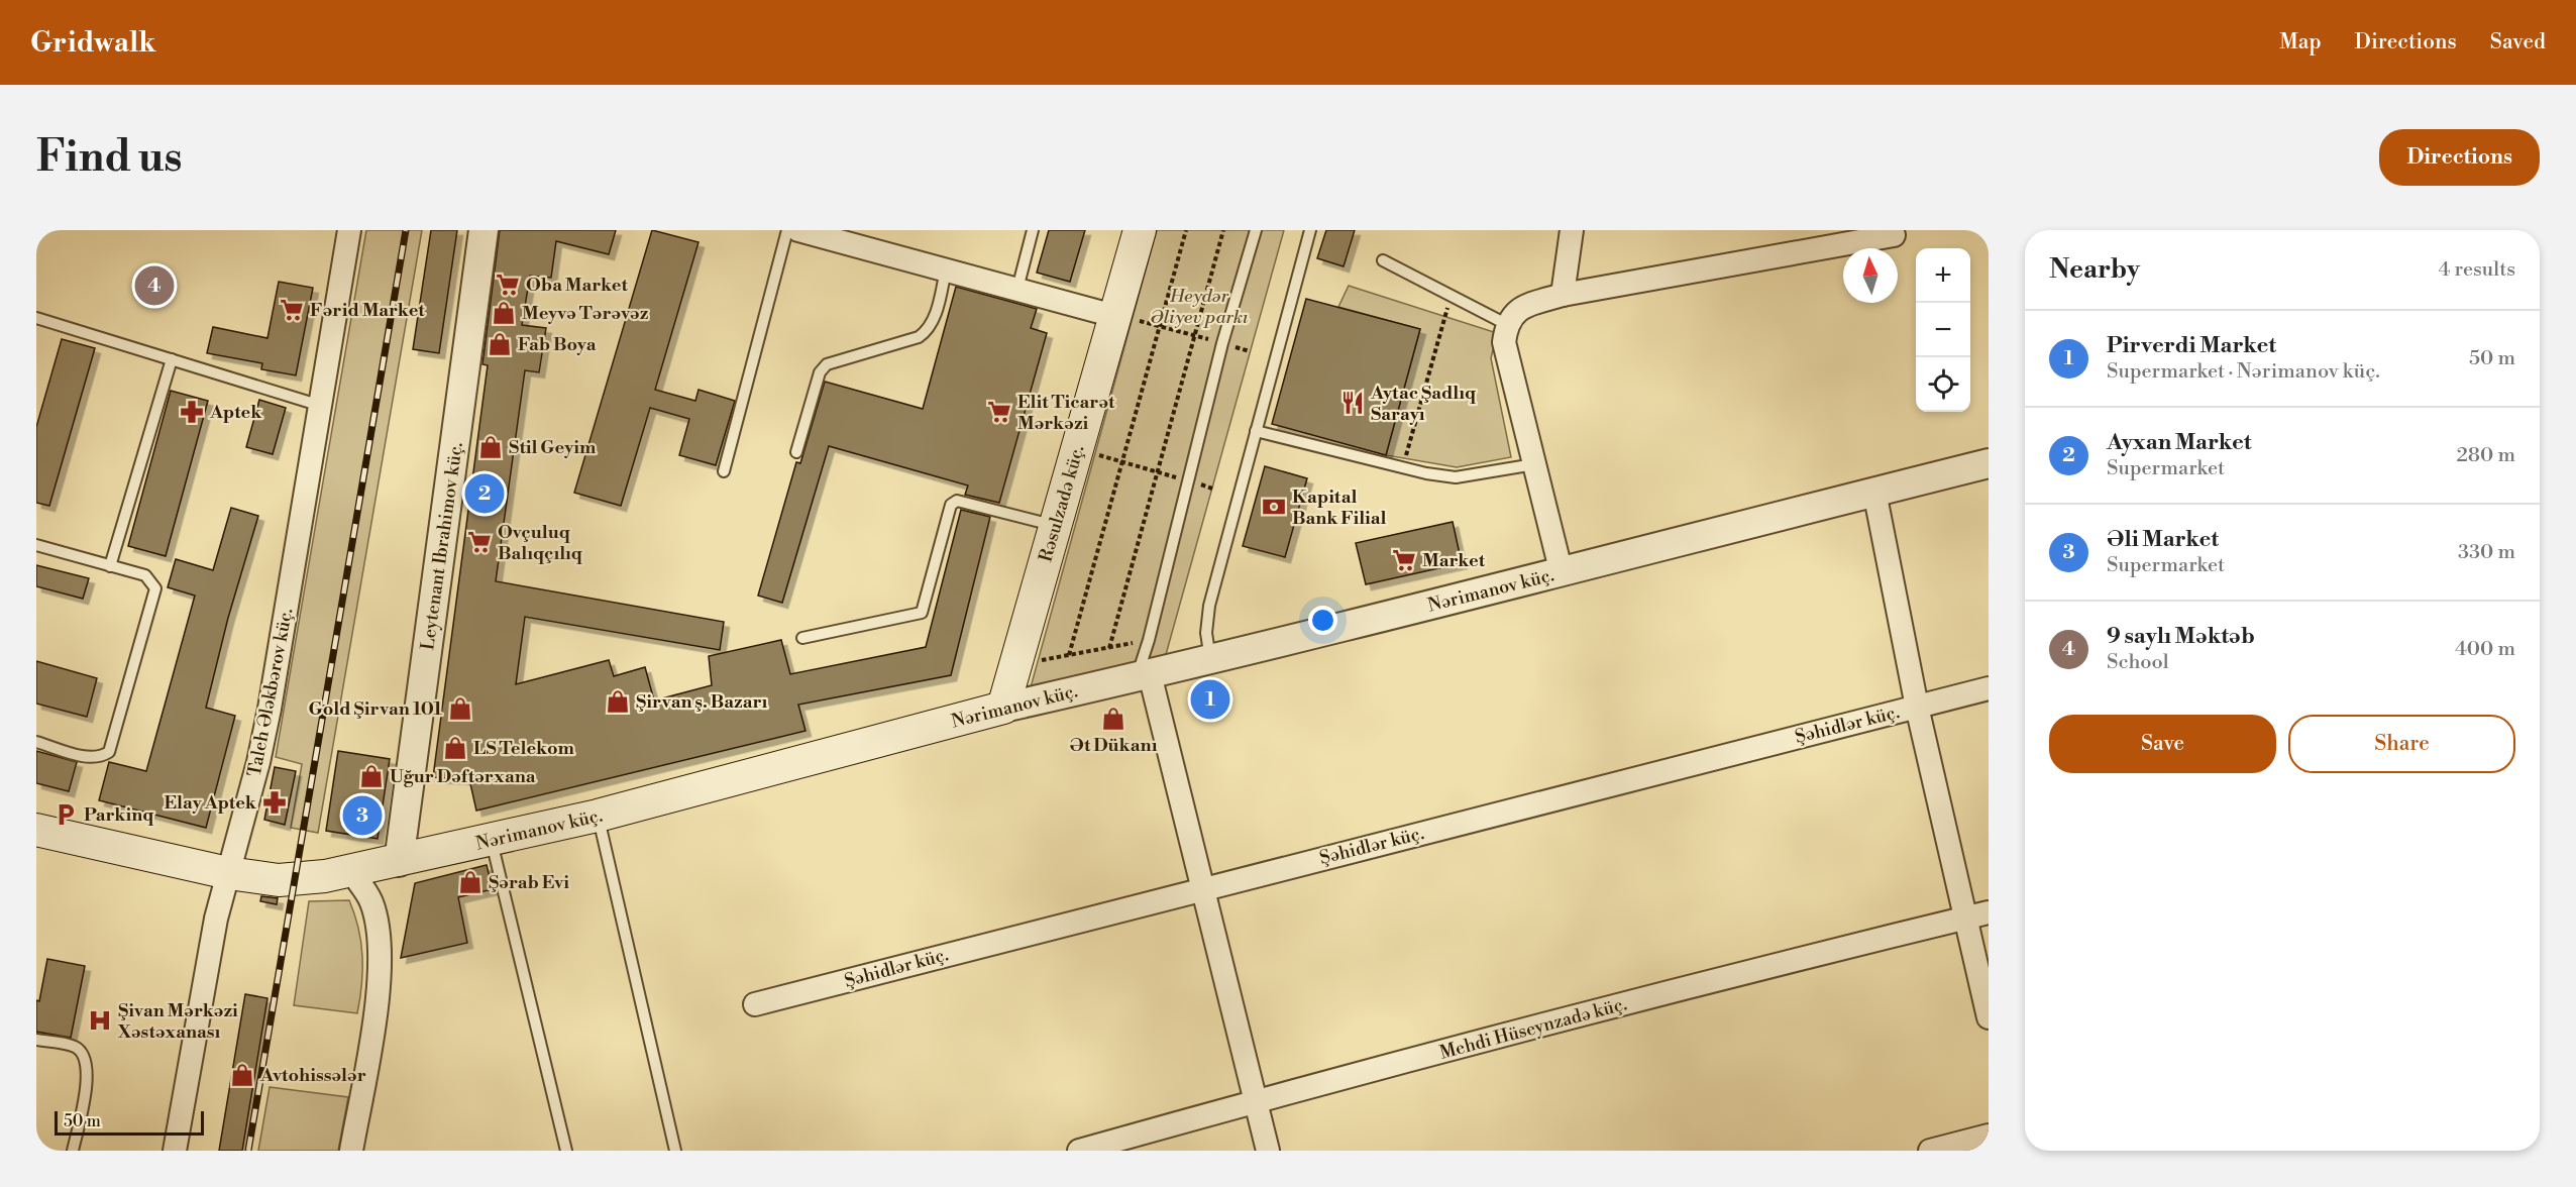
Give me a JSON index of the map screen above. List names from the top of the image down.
{
  "streets": {
    "main road": ["Rəsulzadə küç.", "Nərimanov küç."],
    "street": [
      "Leytenant Ibrahimov küç.",
      "Taleh Ələkbərov küç.",
      "Şəhidlər küç.",
      "Mehdi Hüseynzadə küç."
    ]
  },
  "crossings": [
    ["Rəsulzadə küç.", "Nərimanov küç."],
    ["Leytenant Ibrahimov küç.", "Nərimanov küç."],
    ["Nərimanov küç.", "Taleh Ələkbərov küç."]
  ],
  "parks": ["Heydər Əliyev parkı"],
  "places": {
    "supermarket": [
      "Oba Market",
      "Fərid Market",
      "Elit Ticarət Mərkəzi",
      "Ovçuluq Balıqçılıq",
      "Market"
    ],
    "shop": [
      "Meyvə Tərəvəz",
      "Fab Boya",
      "Stil Geyim",
      "Şirvan ş. Bazarı",
      "Gold Şirvan 101",
      "Ət Dükanı",
      "LS Telekom",
      "Uğur Dəftərxana",
      "Şərab Evi",
      "Avtohissələr"
    ],
    "restaurant": ["Aytac Şadlıq Sarayı"],
    "pharmacy": ["Aptek", "Elay Aptek"],
    "bank": ["Kapital Bank Filial"],
    "parking": ["Parkinq"],
    "hospital": ["Şivan Mərkəzi Xəstəxanası"]
  },
  "scale_bar": "50 m",
  "north": "top",
  "page": {
    "header": "Gridwalk",
    "nav": ["Map", "Directions", "Saved"],
    "buttons": [
      "Directions",
      ["Save", "Share"]
    ],
    "title": "Find us",
    "heading": ["Nearby", "4 results"],
    "map_buttons": ["+", "−"],
    "pins": [
      "4",
      "2",
      "1",
      "3"
    ],
    "list": [
      {
        "mark": "1",
        "name": "Pirverdi Market",
        "note": "Supermarket · Nərimanov küç.",
        "value": "50 m"
      },
      {
        "mark": "2",
        "name": "Ayxan Market",
        "note": "Supermarket",
        "value": "280 m"
      },
      {
        "mark": "3",
        "name": "Əli Market",
        "note": "Supermarket",
        "value": "330 m"
      },
      {
        "mark": "4",
        "name": "9 saylı Məktəb",
        "note": "School",
        "value": "400 m"
      }
    ],
    "scale": "50 m"
  }
}
